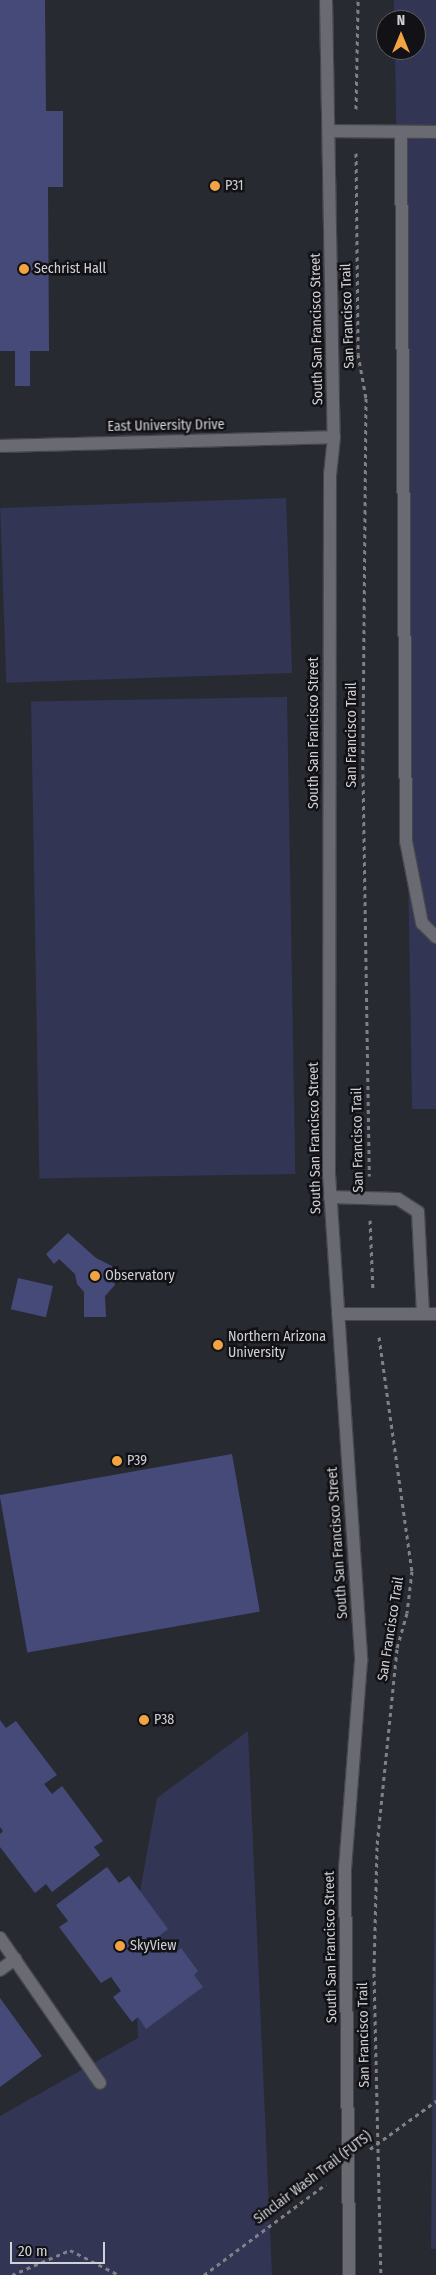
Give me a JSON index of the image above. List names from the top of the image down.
{
  "streets": {
    "street": ["South San Francisco Street", "East University Drive"],
    "path": ["San Francisco Trail", "Sinclair Wash Trail (FUTS)"]
  },
  "crossings": [
    ["San Francisco Trail", "Sinclair Wash Trail (FUTS)"],
    ["South San Francisco Street", "East University Drive"],
    ["South San Francisco Street", "Sinclair Wash Trail (FUTS)"]
  ],
  "places": [
    "P31",
    "Sechrist Hall",
    "Observatory",
    "Northern Arizona University",
    "P39",
    "P38",
    "SkyView"
  ],
  "scale_bar": "20 m",
  "north": "top"
}
